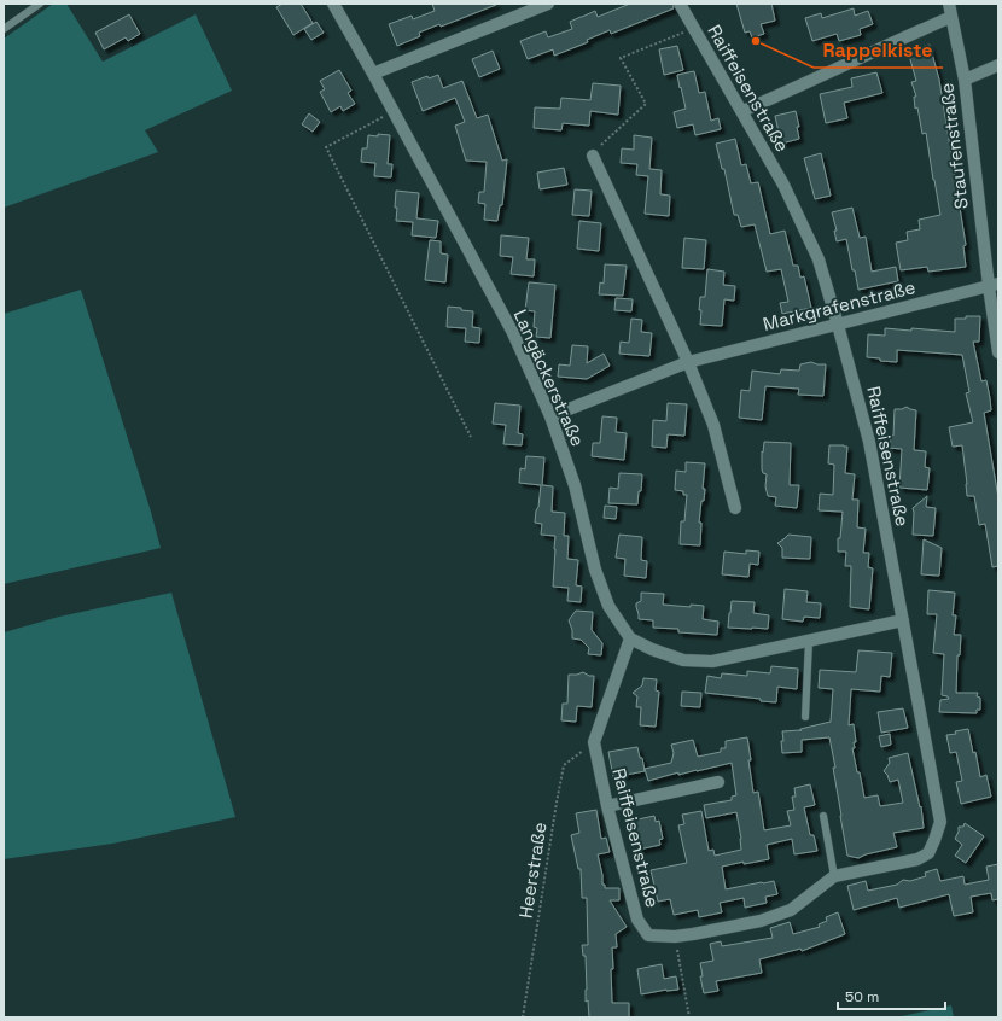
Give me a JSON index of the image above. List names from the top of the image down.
{
  "streets": {
    "street": [
      "Raiffeisenstraße",
      "Staufenstraße",
      "Markgrafenstraße",
      "Langäckerstraße"
    ],
    "path": ["Heerstraße"]
  },
  "crossings": [
    ["Raiffeisenstraße", "Markgrafenstraße"],
    ["Raiffeisenstraße", "Langäckerstraße"],
    ["Raiffeisenstraße", "Heerstraße"],
    ["Staufenstraße", "Markgrafenstraße"],
    ["Markgrafenstraße", "Langäckerstraße"]
  ],
  "places": ["Rappelkiste"],
  "scale_bar": "50 m"
}
